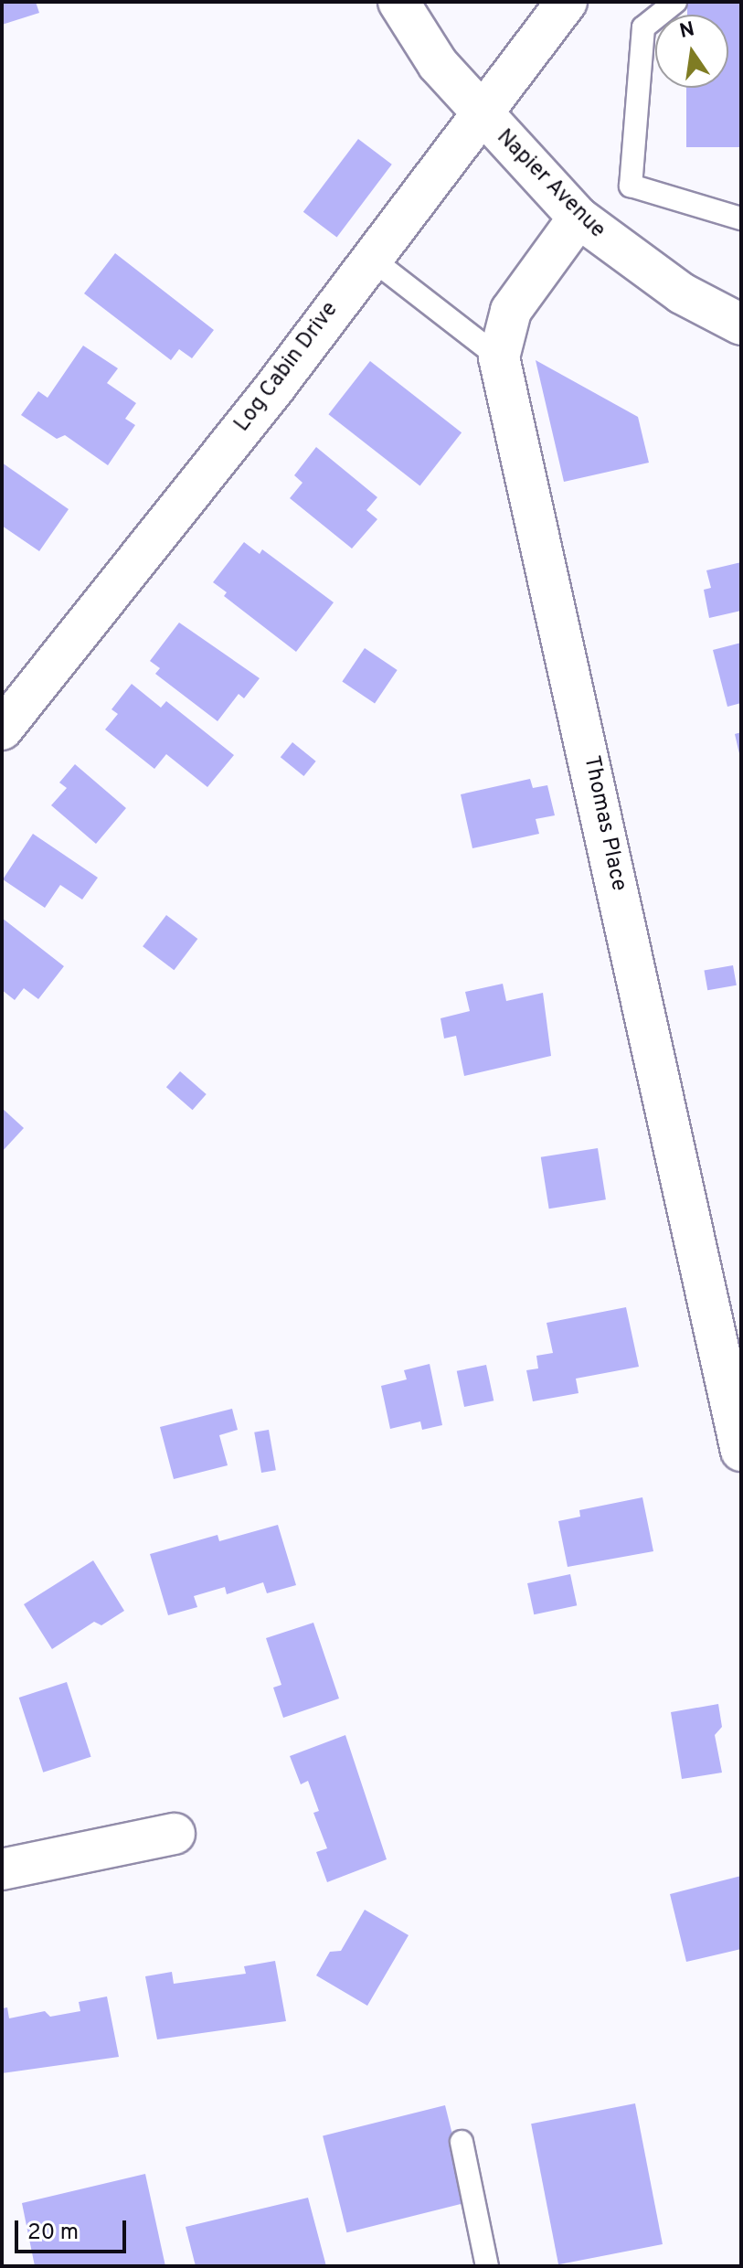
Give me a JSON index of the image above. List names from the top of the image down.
{
  "streets": {
    "street": ["Napier Avenue", "Log Cabin Drive", "Thomas Place"]
  },
  "crossings": [
    ["Napier Avenue", "Log Cabin Drive"],
    ["Napier Avenue", "Thomas Place"]
  ],
  "scale_bar": "20 m",
  "north": "top"
}
